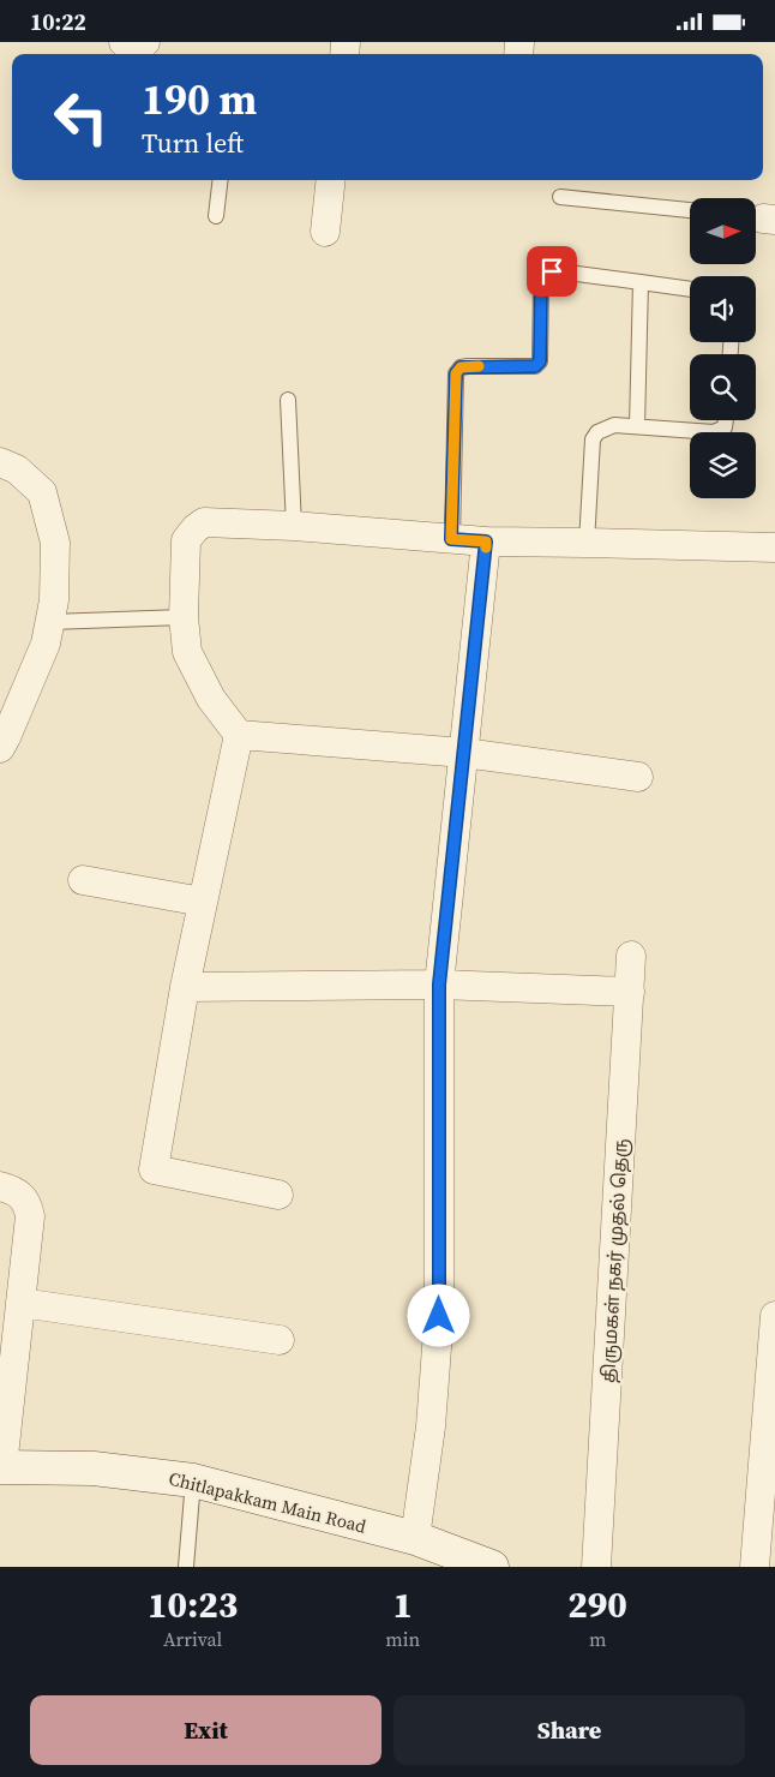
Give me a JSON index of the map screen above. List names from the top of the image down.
{
  "streets": {
    "street": ["திருமகள் நகர் முதல் தெரு", "Chitlapakkam Main Road"]
  },
  "north": "right",
  "page": {
    "status": "10:22",
    "turn": ["190 m", "Turn left"],
    "eta": [
      "10:23",
      "Arrival",
      "1",
      "min",
      "290",
      "m"
    ],
    "buttons": ["Exit", "Share"]
  }
}
